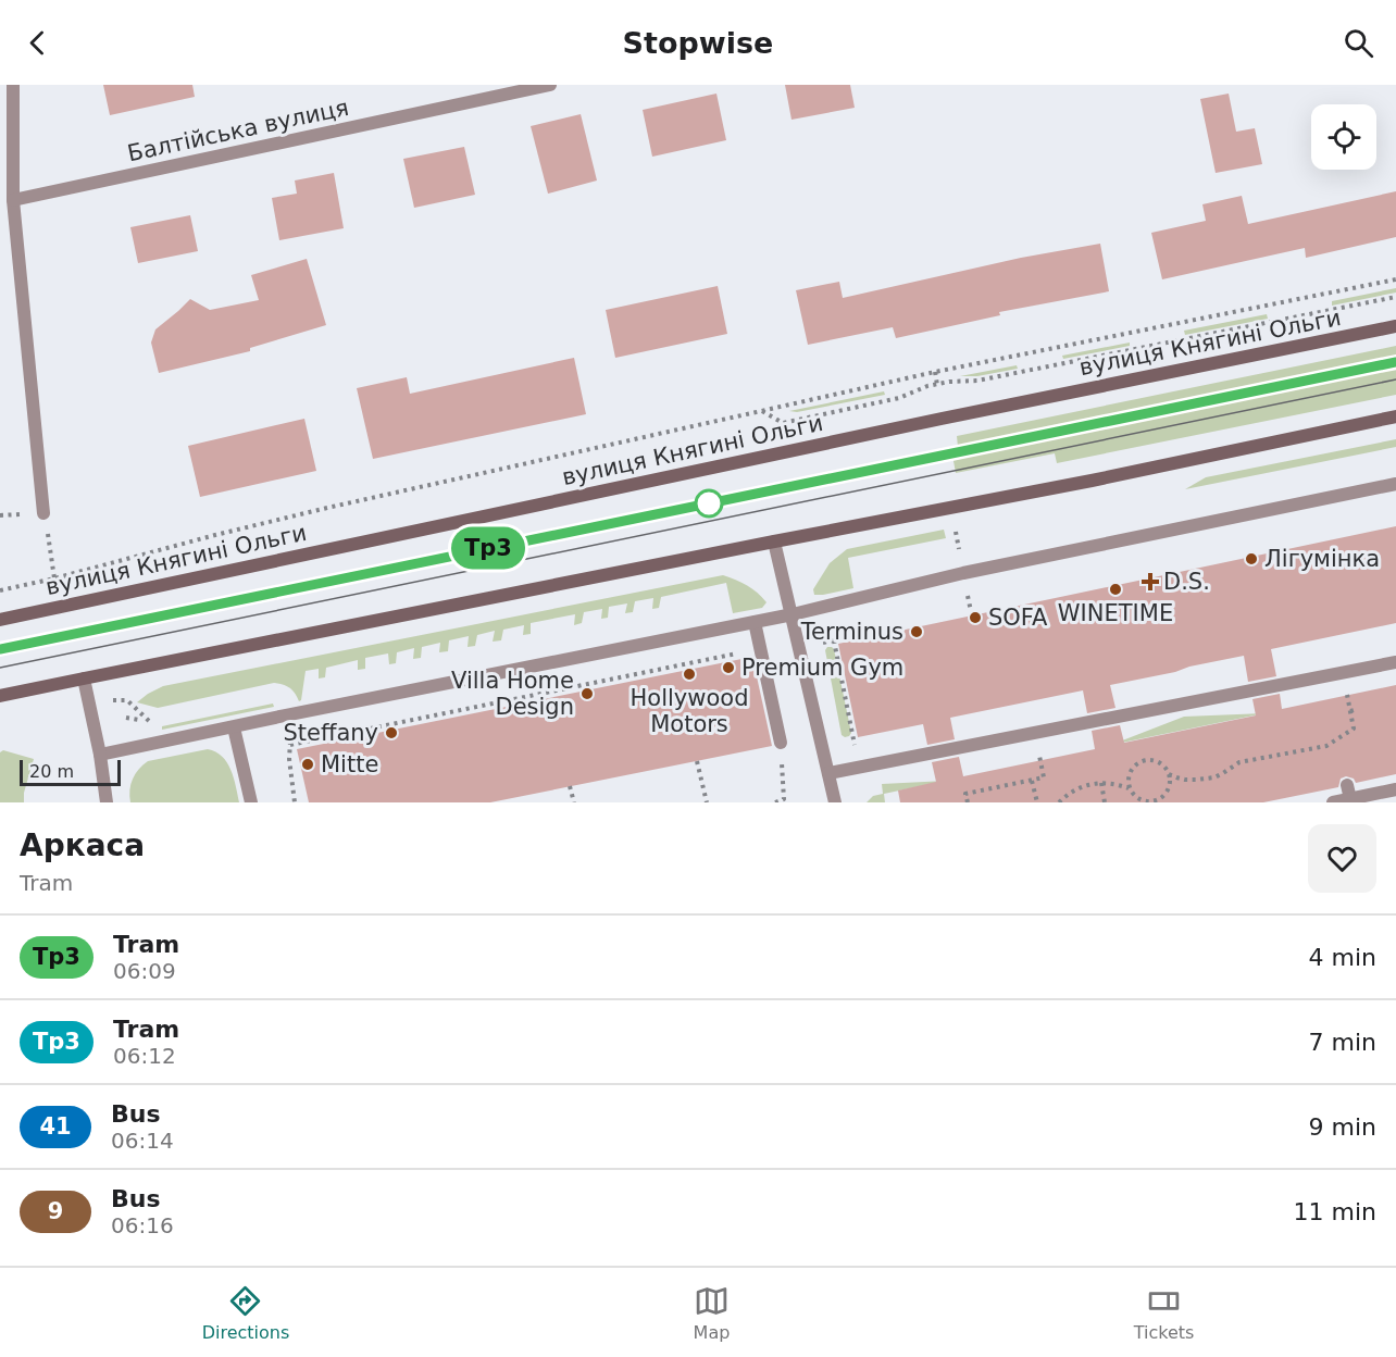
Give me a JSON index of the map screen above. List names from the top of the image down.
{
  "streets": {
    "main road": ["вулиця Княгині Ольги"],
    "street": ["Балтійська вулиця"]
  },
  "places": {
    "other": [
      "Лігумінка",
      "WINETIME",
      "SOFA",
      "Terminus",
      "Premium Gym",
      "Hollywood Motors",
      "Villa Home Design",
      "Steffany",
      "Mitte"
    ],
    "health": ["D.S."]
  },
  "lines": ["tram line Тр3"],
  "scale_bar": "20 m",
  "page": {
    "header": "Stopwise",
    "on_map": "Тр3",
    "scale": "20 m",
    "heading": ["Аркаса", "Tram"],
    "list": [
      {
        "mark": "Тр3",
        "name": "Tram",
        "note": "06:09",
        "value": "4 min"
      },
      {
        "mark": "Тр3",
        "name": "Tram",
        "note": "06:12",
        "value": "7 min"
      },
      {
        "mark": "41",
        "name": "Bus",
        "note": "06:14",
        "value": "9 min"
      },
      {
        "mark": "9",
        "name": "Bus",
        "note": "06:16",
        "value": "11 min"
      }
    ],
    "tabs": ["Directions", "Map", "Tickets"]
  }
}
